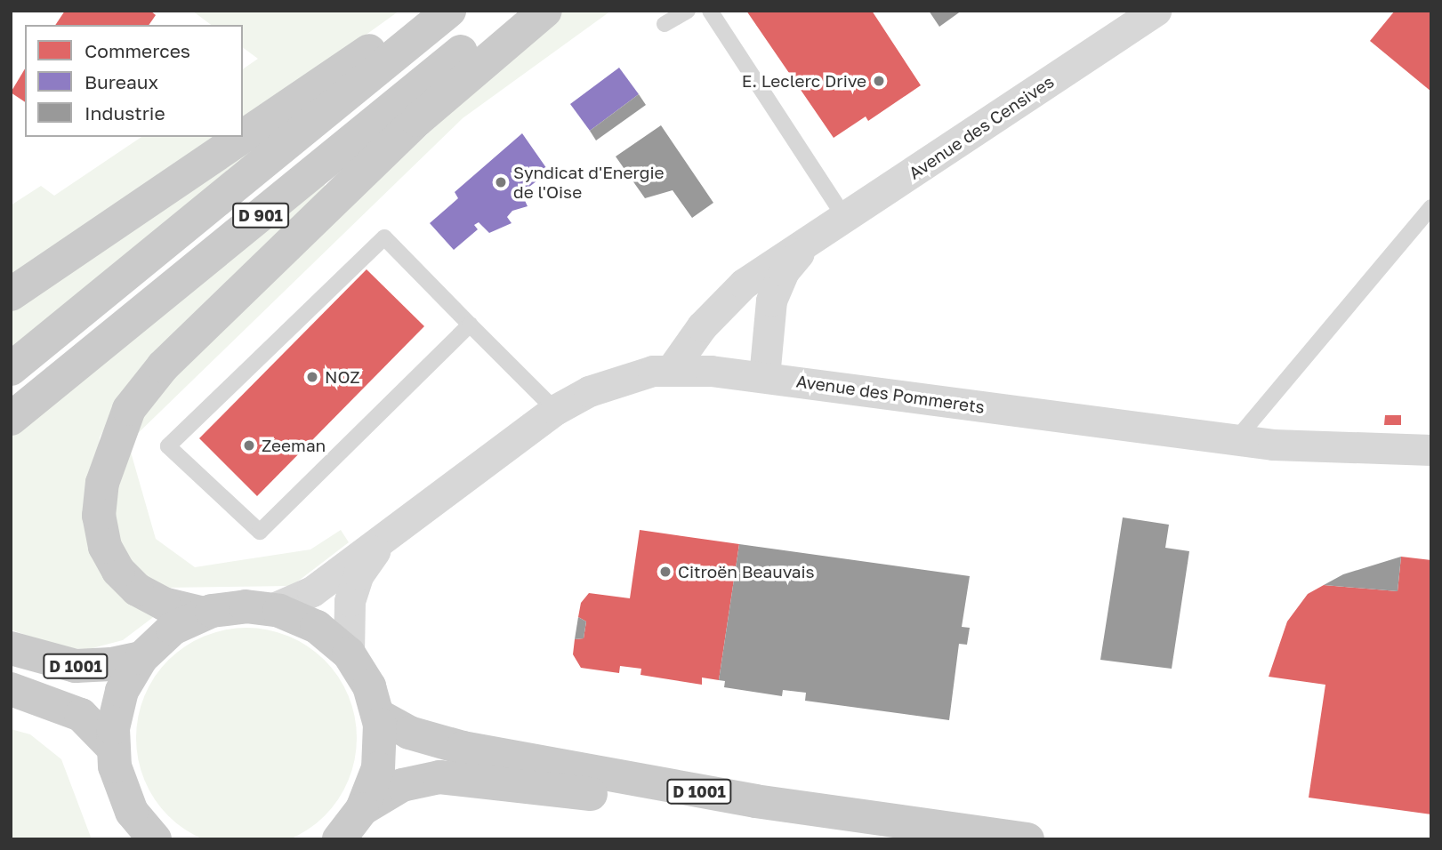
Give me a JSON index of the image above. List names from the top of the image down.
{
  "streets": {
    "main road": ["D 901", "D 1001"],
    "street": ["Avenue des Censives", "Avenue des Pommerets"]
  },
  "crossings": [
    ["Avenue des Censives", "Avenue des Pommerets"]
  ],
  "places": [
    "E. Leclerc Drive",
    "Syndicat d'Energie de l'Oise",
    "NOZ",
    "Zeeman",
    "Citroën Beauvais"
  ],
  "legend": ["Commerces", "Bureaux", "Industrie"]
}
